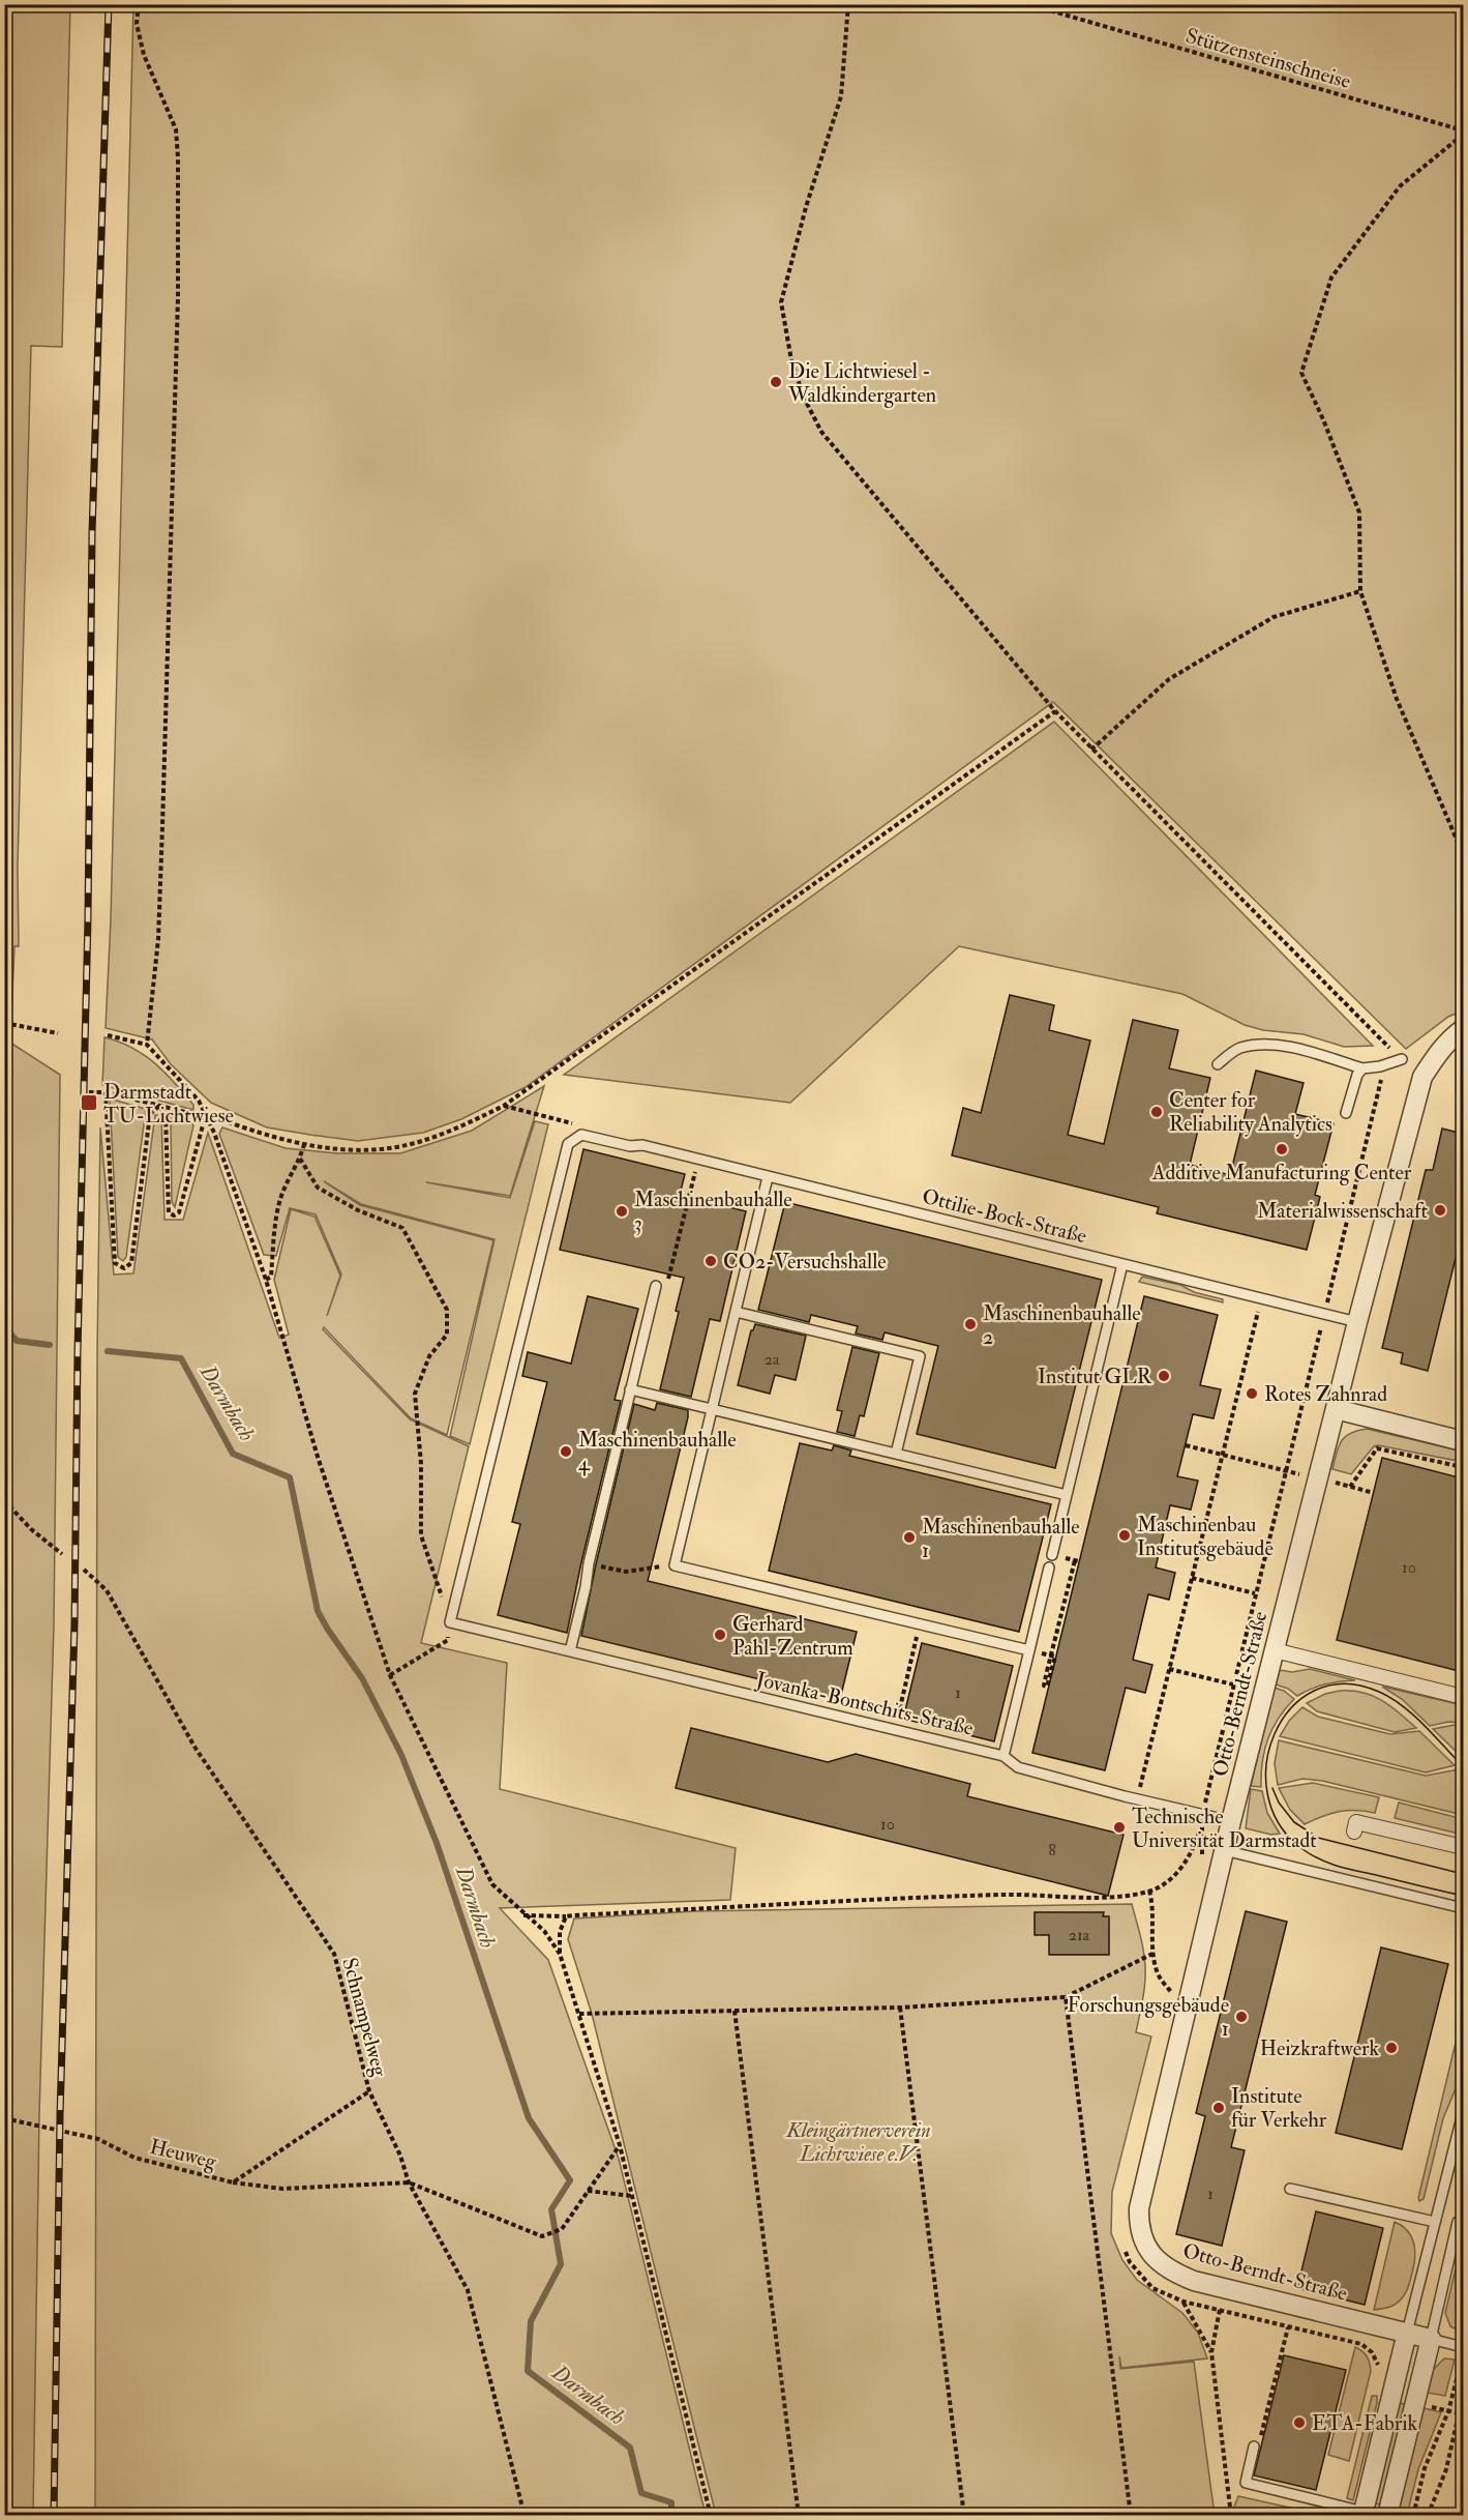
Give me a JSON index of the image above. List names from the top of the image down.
{
  "streets": {
    "street": ["Otto-Berndt-Straße"],
    "lane": ["Ottilie-Bock-Straße", "Jovanka-Bontschits-Straße"],
    "path": ["Stützensteinschneise", "Schnampelweg", "Heuweg"]
  },
  "crossings": [
    ["Ottilie-Bock-Straße", "Otto-Berndt-Straße"],
    ["Ottilie-Bock-Straße", "Jovanka-Bontschits-Straße"],
    ["Otto-Berndt-Straße", "Jovanka-Bontschits-Straße"],
    ["Schnampelweg", "Heuweg"]
  ],
  "water": ["Darmbach"],
  "parks": ["Kleingärtnerverein Lichtwiese e.V."],
  "places": {
    "other": [
      "Die Lichtwiesel - Waldkindergarten",
      "Center for Reliability Analytics",
      "Additive Manufacturing Center",
      "Materialwissenschaft",
      "Maschinenbauhalle 3",
      "CO2-Versuchshalle",
      "Maschinenbauhalle 2",
      "Institut GLR",
      "Rotes Zahnrad",
      "Maschinenbauhalle 4",
      "Maschinenbau Institutsgebäude",
      "Maschinenbauhalle 1",
      "Gerhard Pahl-Zentrum",
      "Technische Universität Darmstadt",
      "Forschungsgebäude 1",
      "Heizkraftwerk",
      "Institute für Verkehr",
      "ETA-Fabrik"
    ],
    "transit": ["Darmstadt TU-Lichtwiese"]
  },
  "house_numbers": [
    "2a",
    "10",
    "1",
    "10",
    "8",
    "21a",
    "1"
  ]
}
